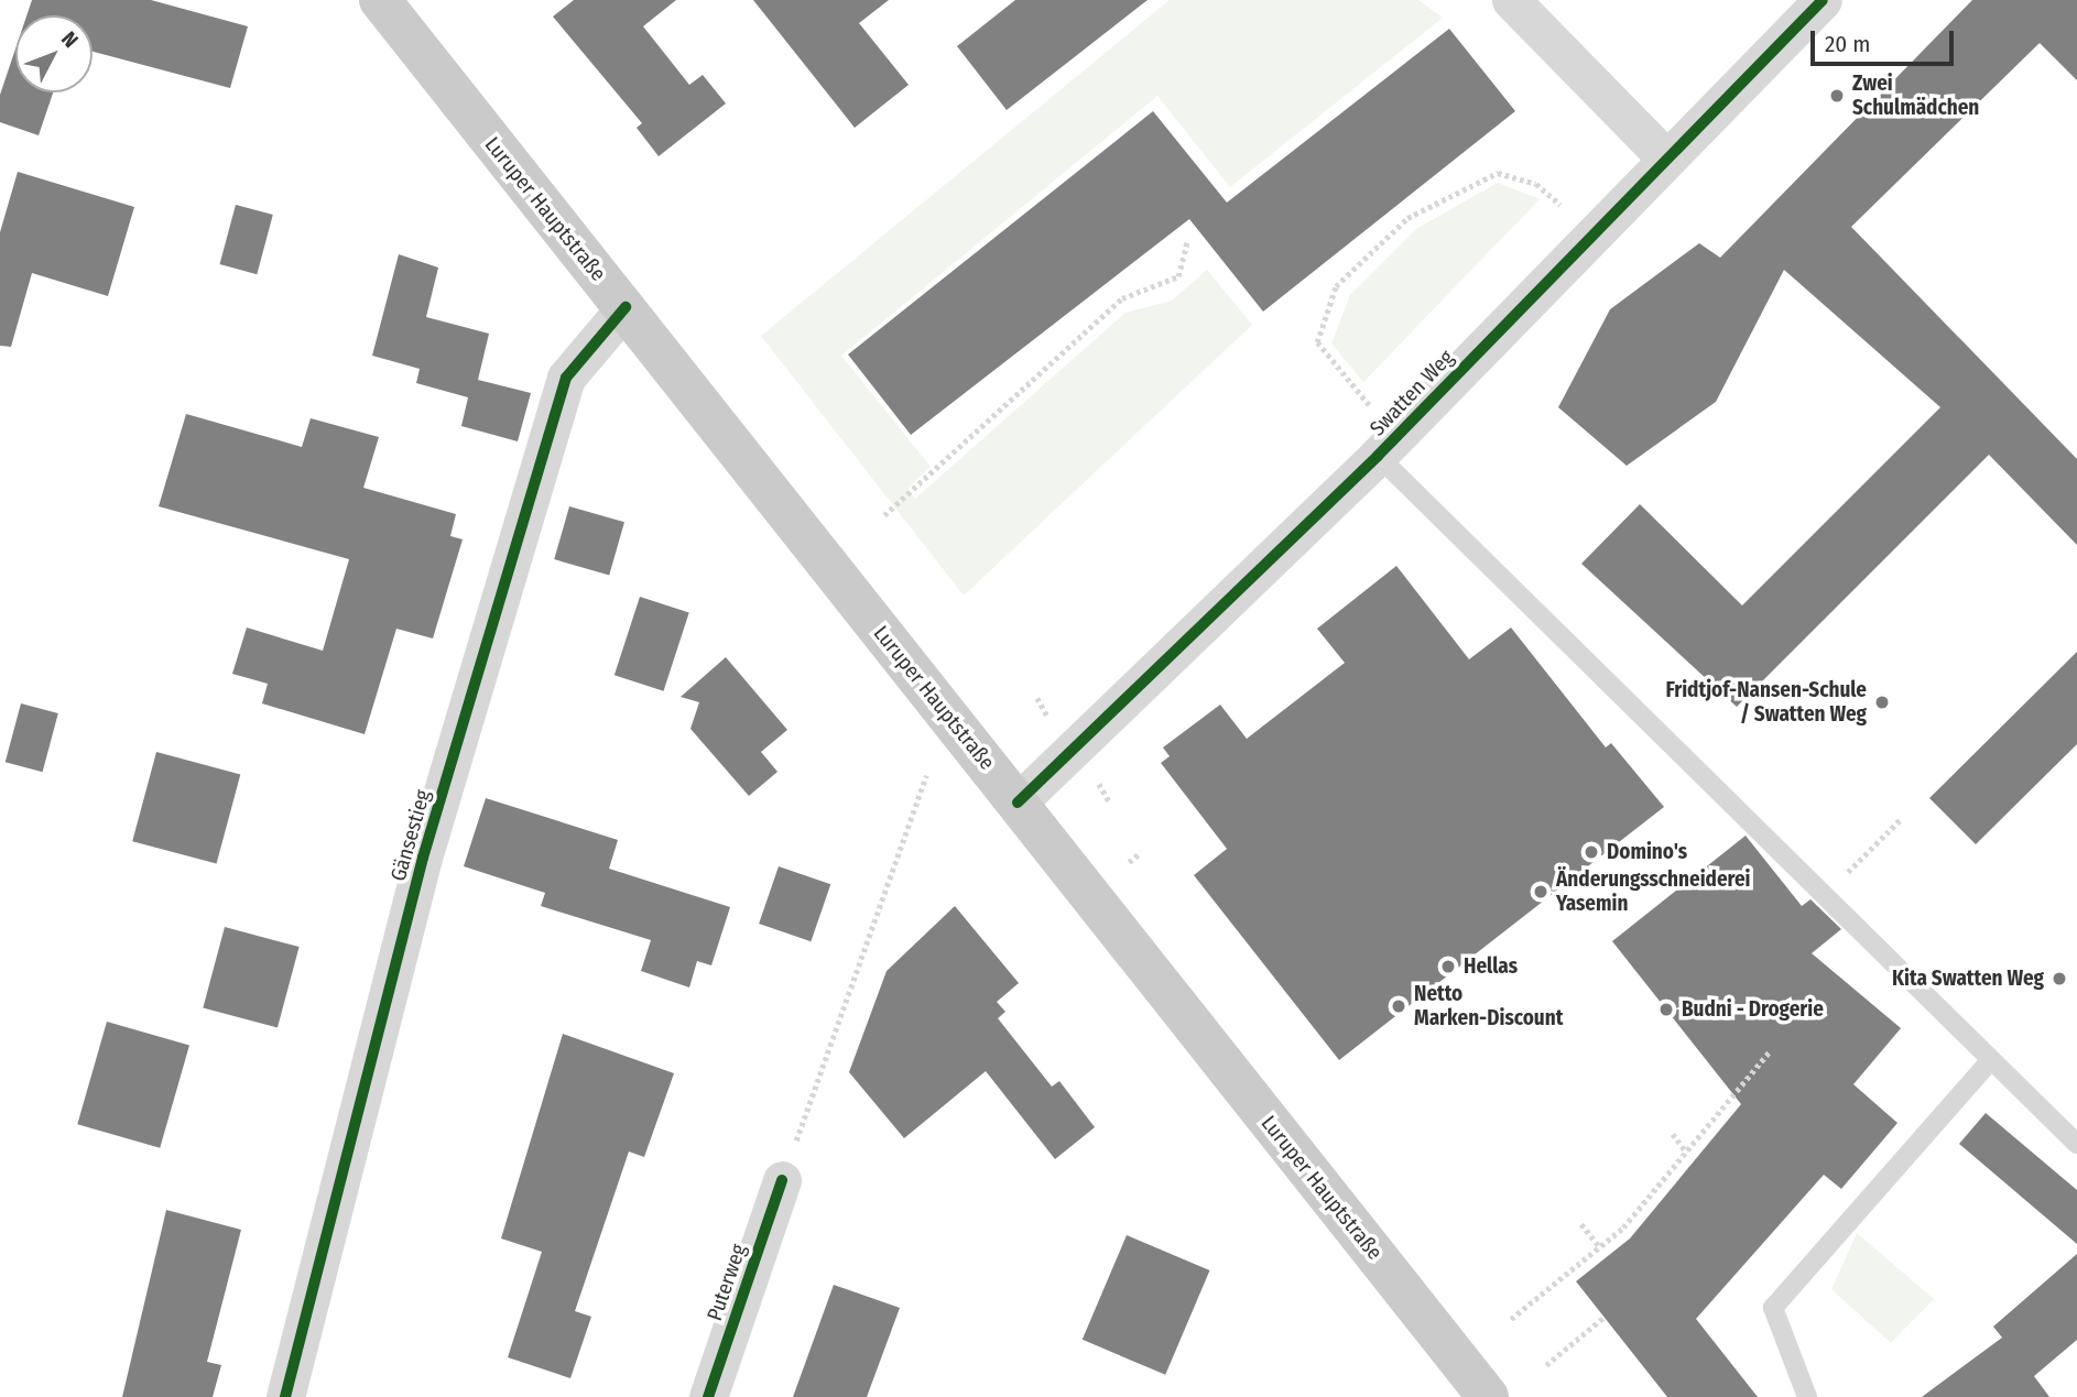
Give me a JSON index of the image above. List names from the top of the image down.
{
  "streets": {
    "main road": ["Luruper Hauptstraße"],
    "street": ["Swatten Weg", "Gänsestieg", "Puterweg"]
  },
  "crossings": [
    ["Luruper Hauptstraße", "Swatten Weg"],
    ["Luruper Hauptstraße", "Gänsestieg"]
  ],
  "places": [
    "Zwei Schulmädchen",
    "Fridtjof-Nansen-Schule / Swatten Weg",
    "Domino's",
    "Änderungsschneiderei Yasemin",
    "Hellas",
    "Kita Swatten Weg",
    "Netto Marken-Discount",
    "Budni - Drogerie"
  ],
  "scale_bar": "20 m",
  "north": "top right"
}
